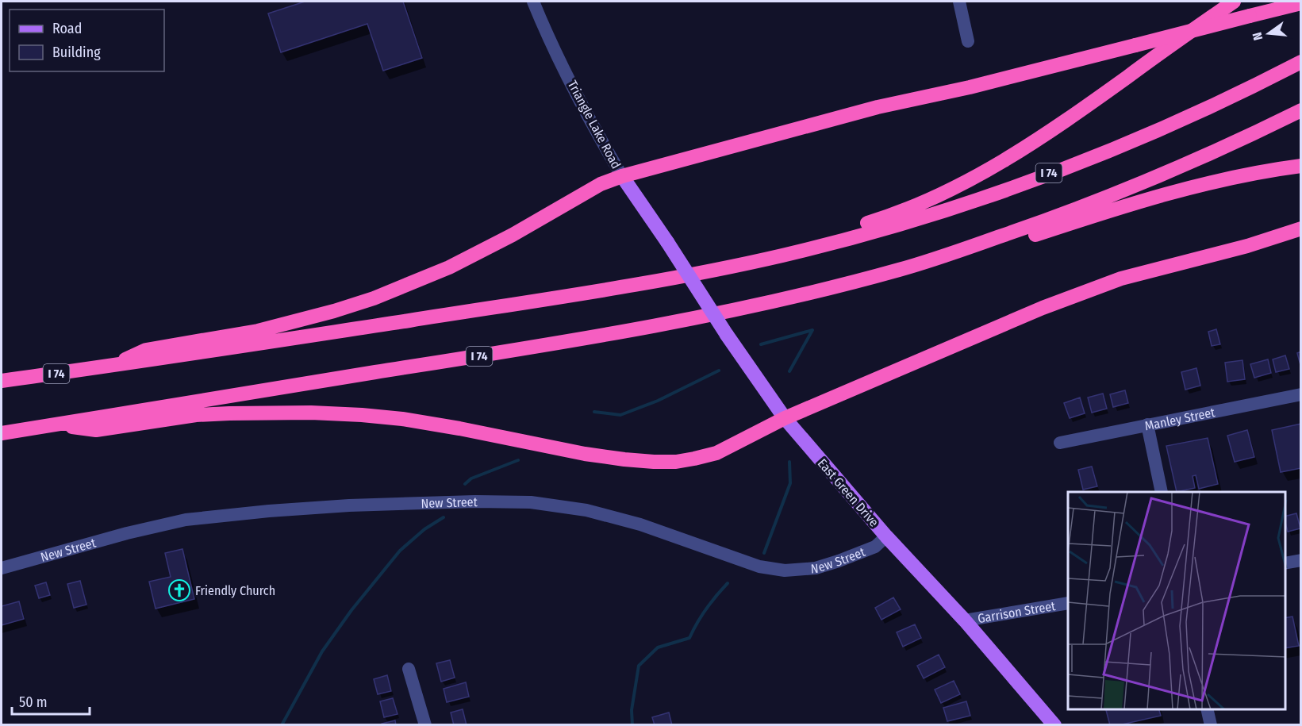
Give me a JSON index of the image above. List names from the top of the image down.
{
  "streets": {
    "highway": ["I 74"],
    "main road": ["Triangle Lake Road", "East Green Drive"],
    "street": ["Manley Street", "New Street", "Garrison Street"]
  },
  "crossings": [
    ["Triangle Lake Road", "East Green Drive"],
    ["East Green Drive", "New Street"],
    ["East Green Drive", "Garrison Street"]
  ],
  "places": {
    "church": ["Friendly Church"]
  },
  "legend": ["Road", "Building"],
  "scale_bar": "50 m",
  "north": "left"
}
